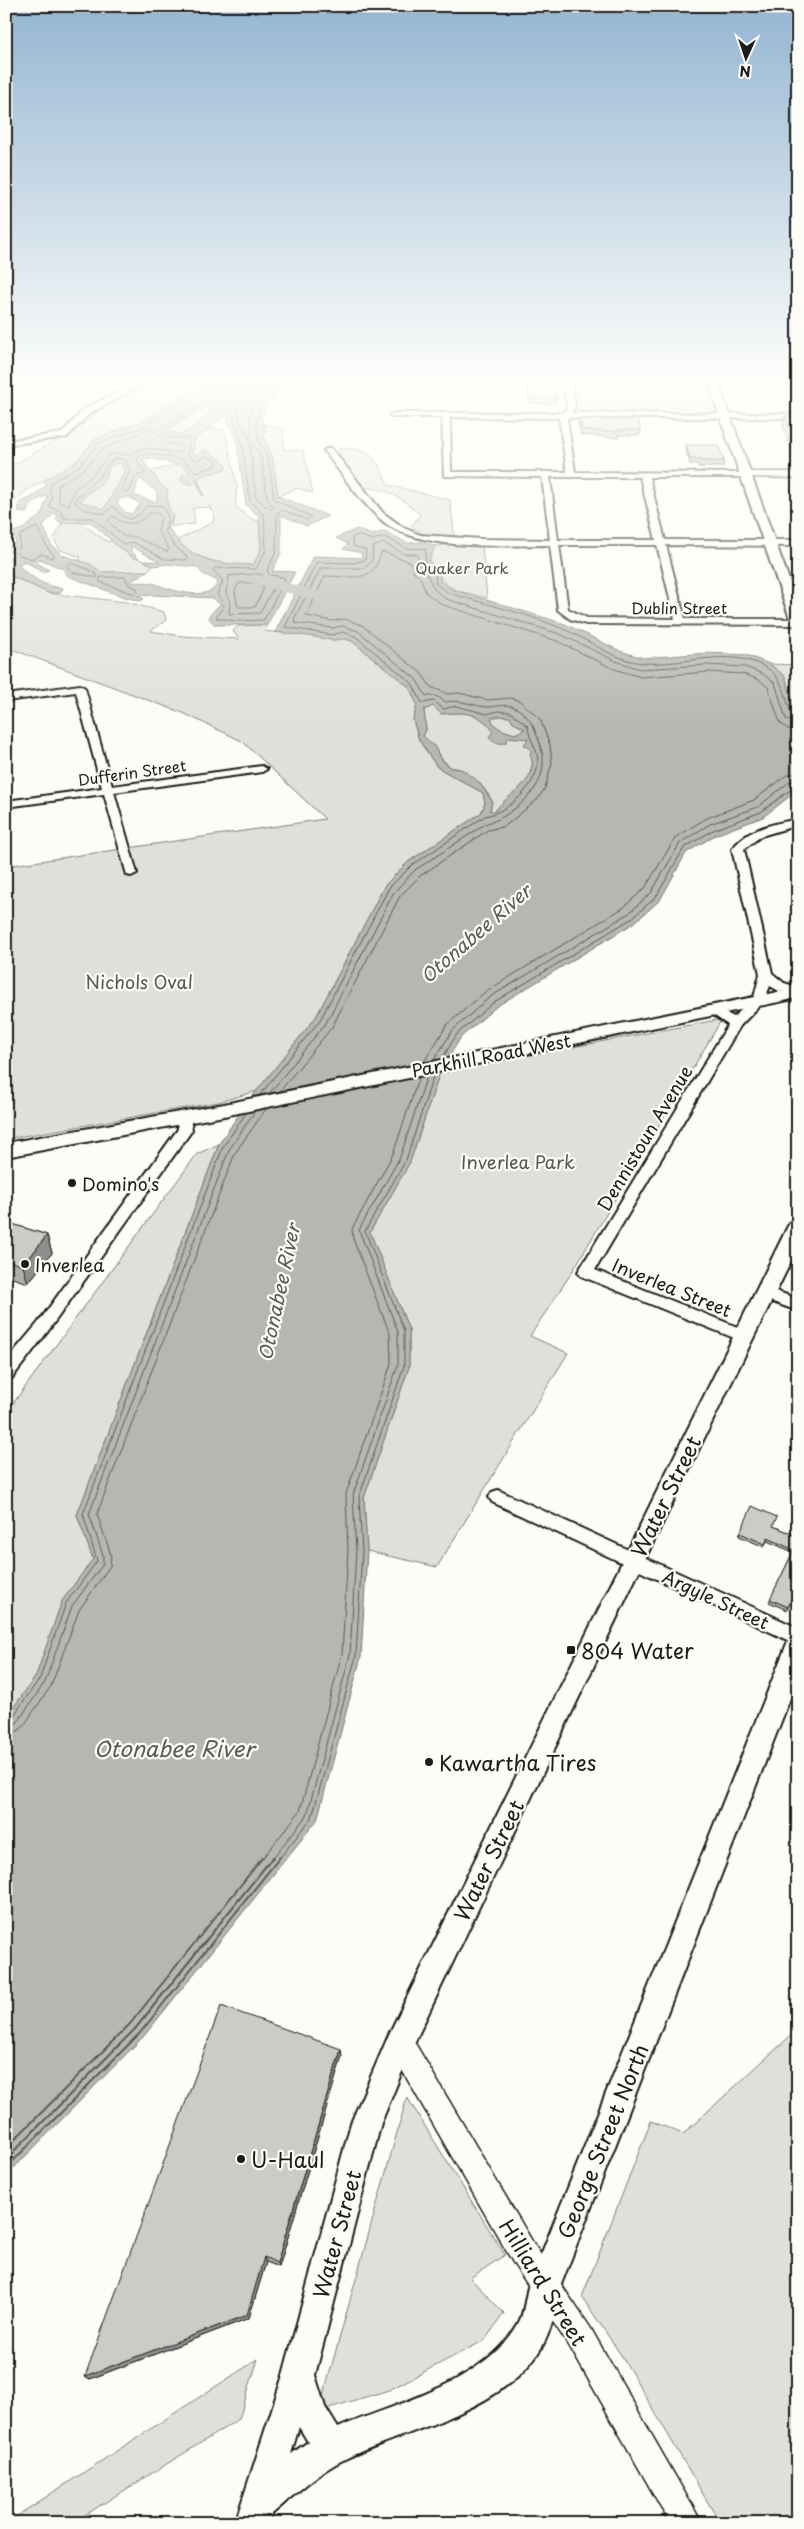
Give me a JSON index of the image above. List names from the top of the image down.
{
  "streets": {
    "main road": ["Parkhill Road West", "Water Street", "George Street North"],
    "street": [
      "Dublin Street",
      "Dufferin Street",
      "Dennistoun Avenue",
      "Inverlea Street",
      "Argyle Street",
      "Hilliard Street"
    ]
  },
  "crossings": [
    ["Parkhill Road West", "Dennistoun Avenue"],
    ["Dennistoun Avenue", "Inverlea Street"],
    ["Inverlea Street", "Water Street"],
    ["Water Street", "Argyle Street"],
    ["Water Street", "George Street North"],
    ["Water Street", "Hilliard Street"],
    ["George Street North", "Hilliard Street"]
  ],
  "water": ["Otonabee River"],
  "parks": ["Quaker Park", "Nichols Oval", "Inverlea Park"],
  "places": {
    "other": [
      "Domino's",
      "Inverlea",
      "Kawartha Tires",
      "U-Haul"
    ],
    "transit": ["804 Water"]
  },
  "north": "bottom"
}
